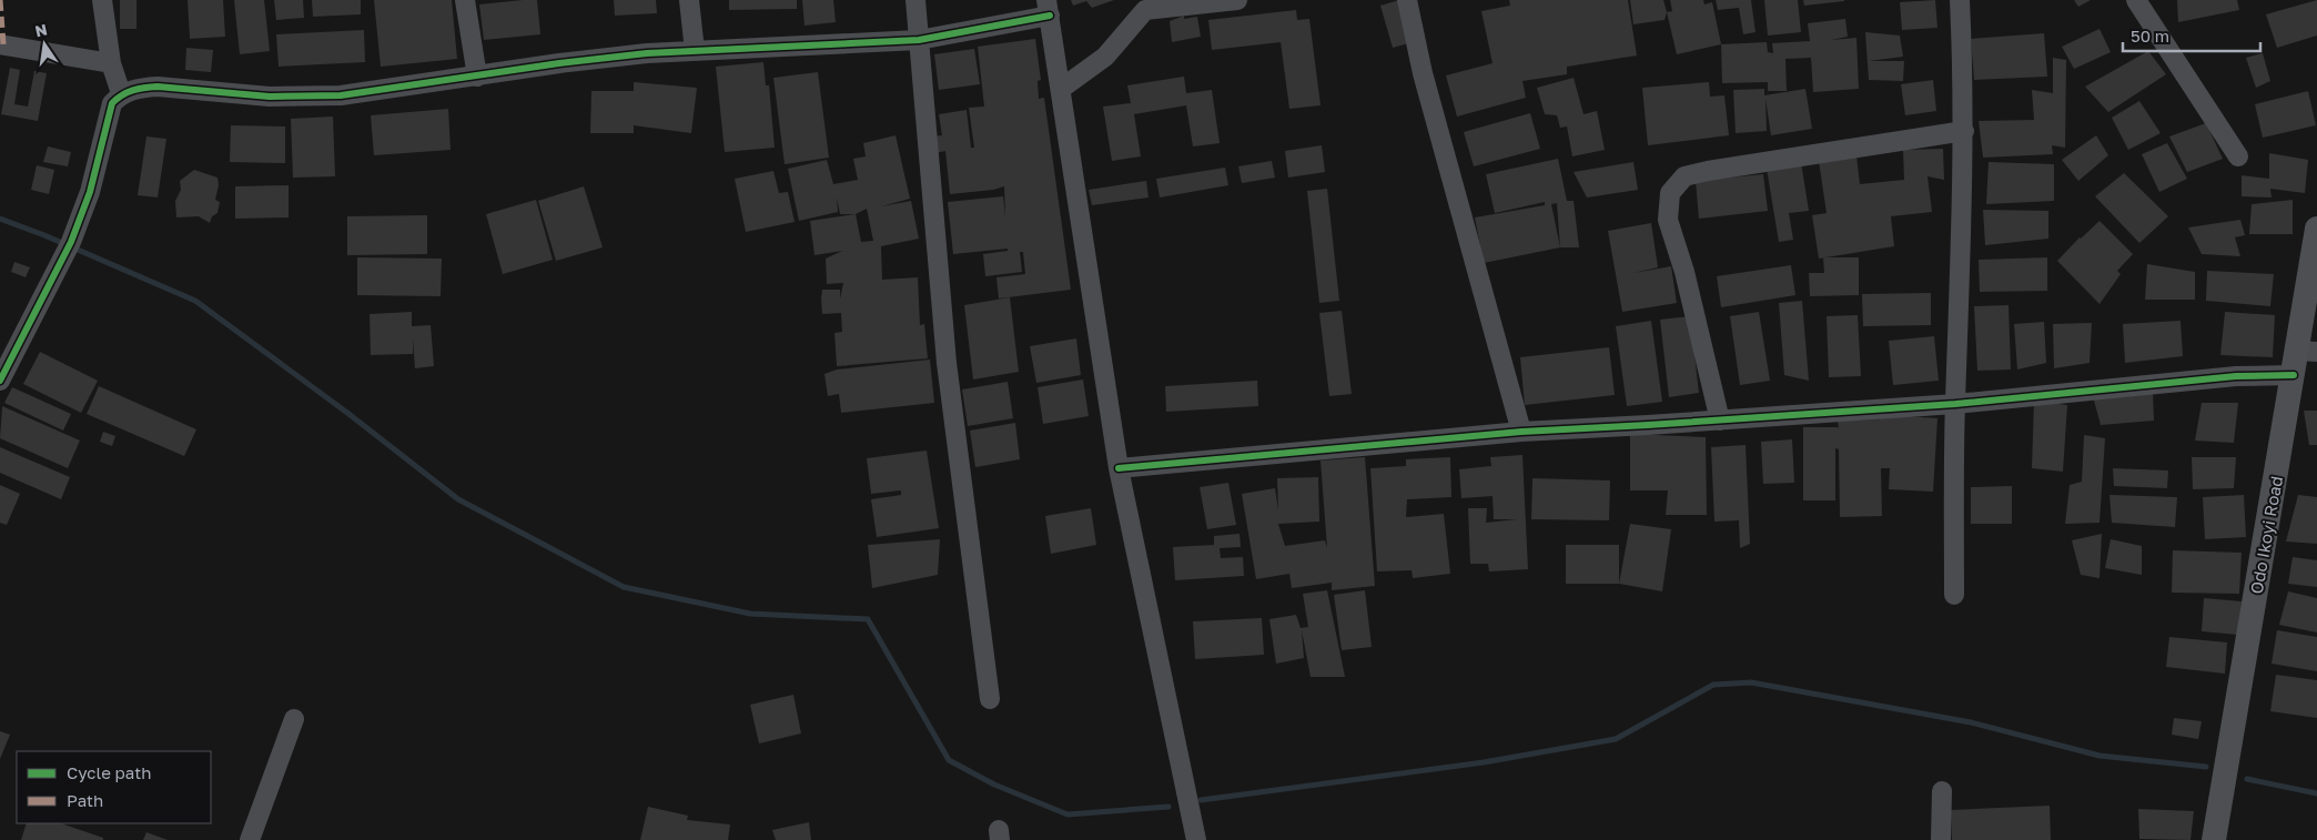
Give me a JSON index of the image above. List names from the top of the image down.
{
  "streets": {
    "main road": ["Odo Ikoyi Road"]
  },
  "legend": ["Cycle path", "Path"],
  "scale_bar": "50 m",
  "north": "top"
}
